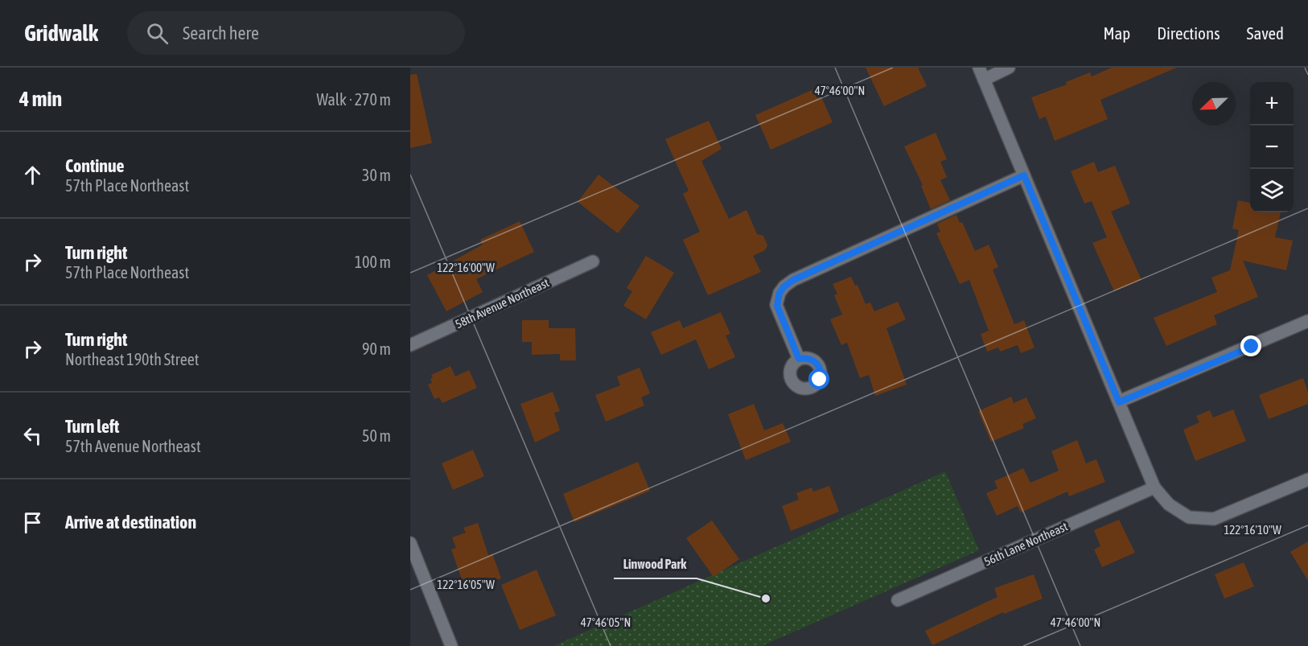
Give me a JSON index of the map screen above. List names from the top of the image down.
{
  "streets": {
    "street": ["58th Avenue Northeast", "56th Lane Northeast"]
  },
  "places": ["Linwood Park"],
  "north": "bottom left",
  "page": {
    "header": "Gridwalk",
    "search": "Search here",
    "nav": ["Map", "Directions", "Saved"],
    "heading": ["4 min", "Walk · 270 m"],
    "map_buttons": ["+", "−"],
    "list": [
      ["Continue", "57th Place Northeast", "30 m"],
      ["Turn right", "57th Place Northeast", "100 m"],
      ["Turn right", "Northeast 190th Street", "90 m"],
      ["Turn left", "57th Avenue Northeast", "50 m"],
      "Arrive at destination"
    ]
  },
  "coordinates": [
    "47°46'00\"N",
    "122°16'00\"W",
    "122°16'10\"W",
    "122°16'05\"W",
    "47°46'05\"N"
  ]
}
